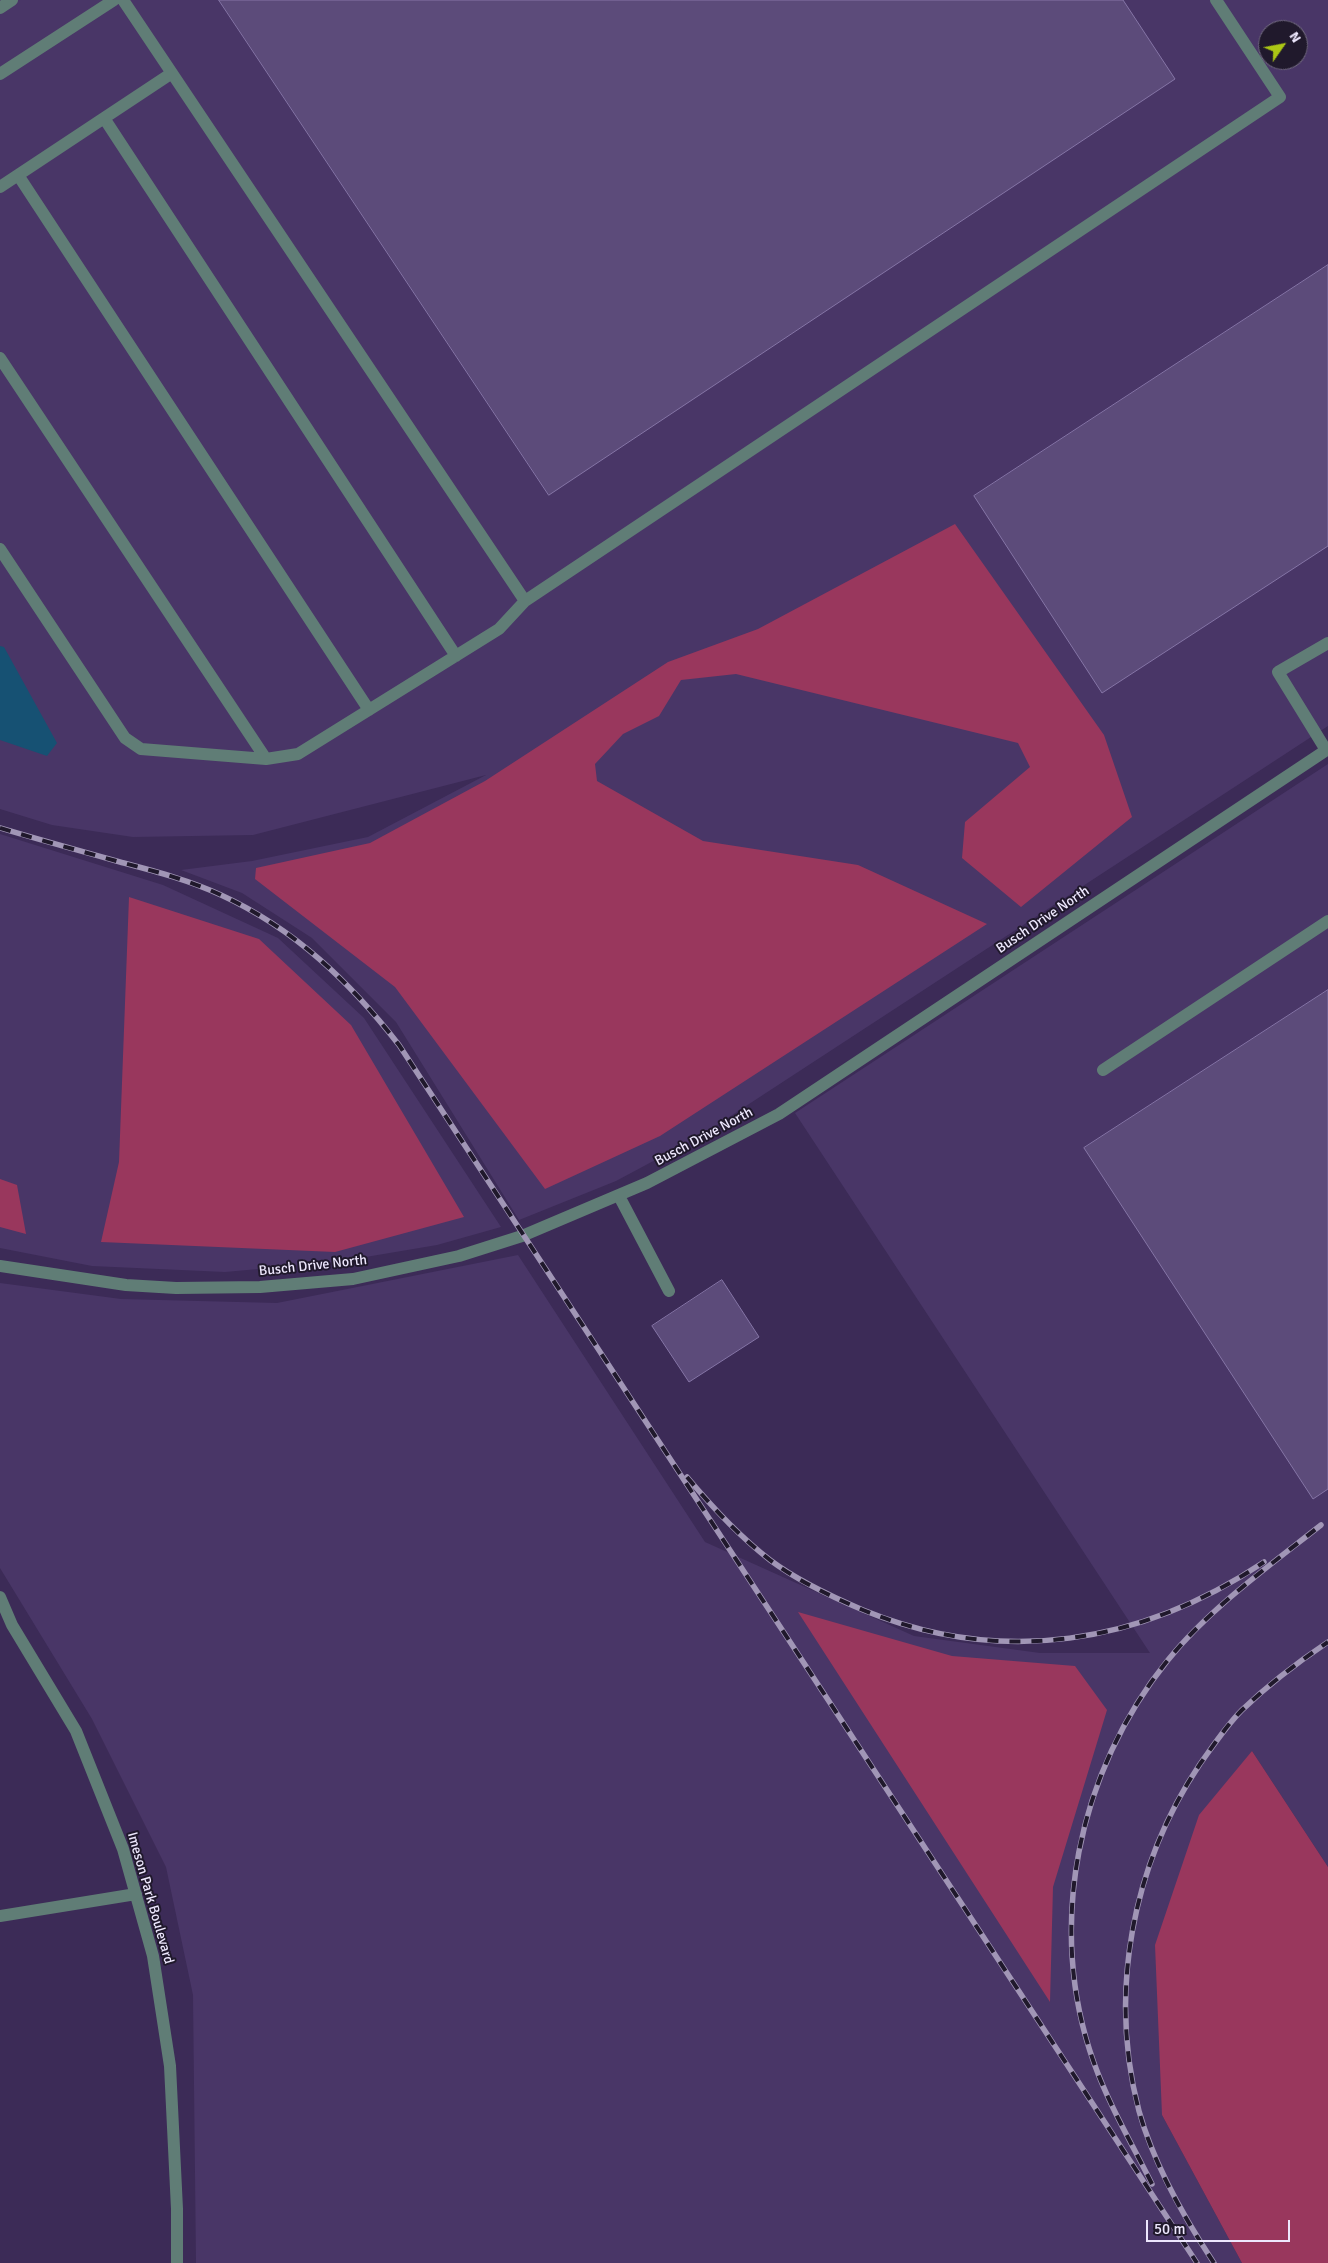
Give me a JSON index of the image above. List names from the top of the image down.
{
  "streets": {
    "street": ["Busch Drive North", "Imeson Park Boulevard"]
  },
  "scale_bar": "50 m",
  "north": "top right"
}
